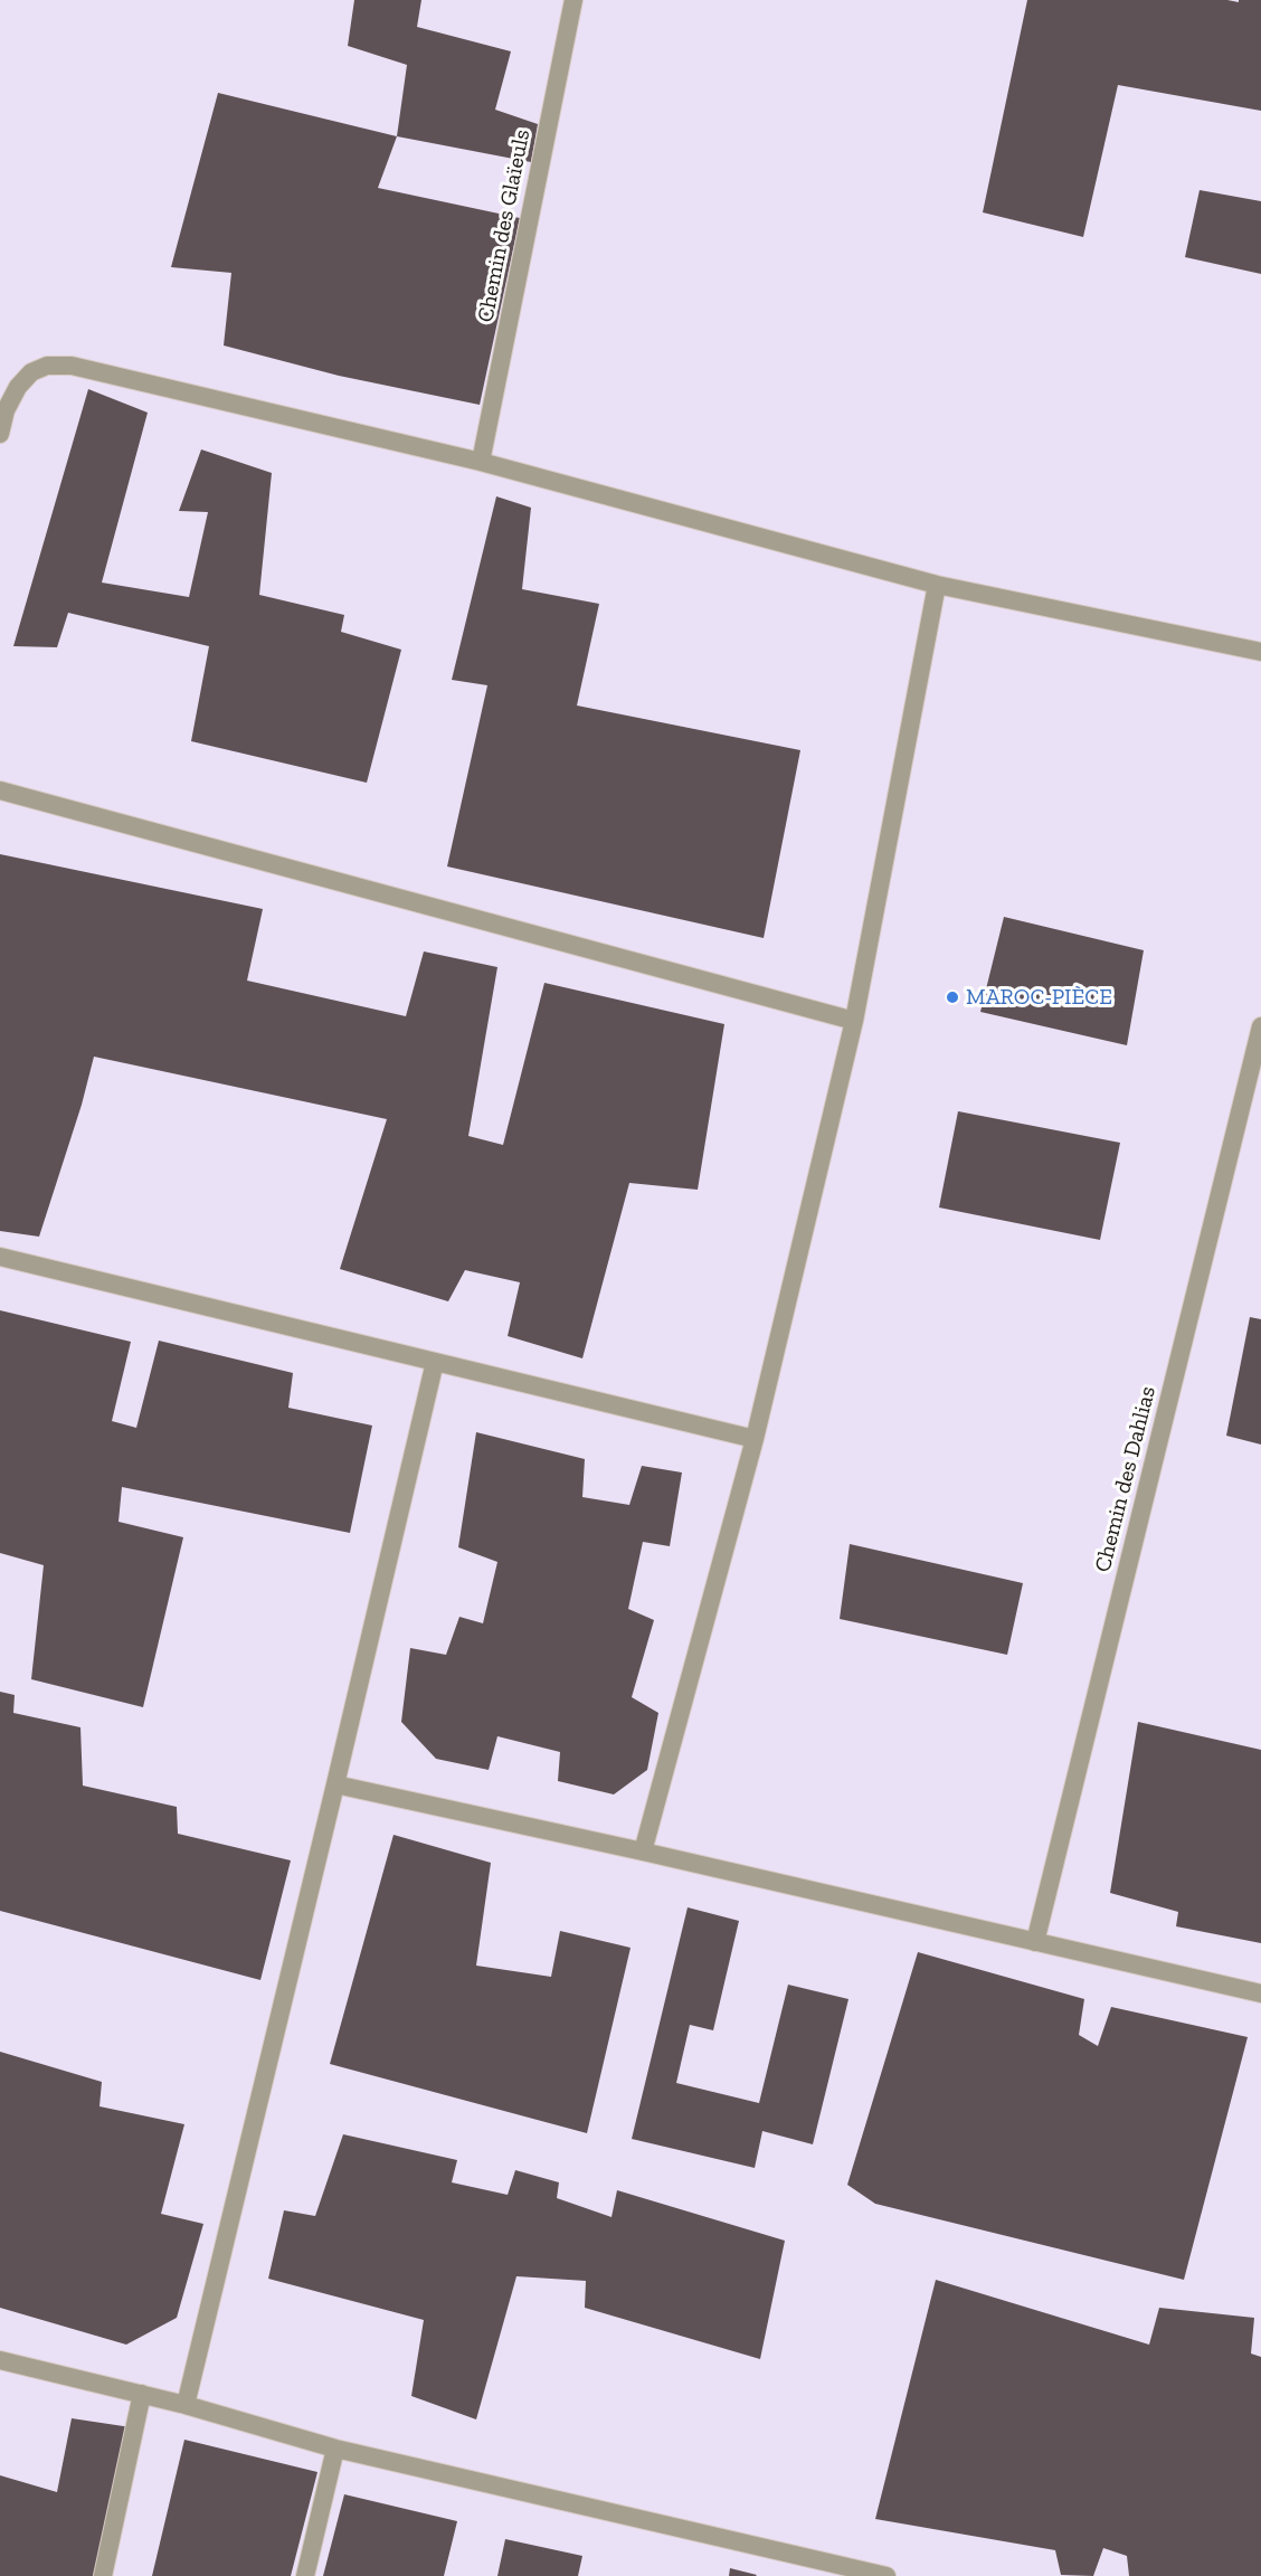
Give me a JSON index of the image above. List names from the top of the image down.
{
  "streets": {
    "lane": ["Chemin des Glaïeuls", "Chemin des Dahlias"]
  },
  "places": ["MAROC-PIÈCE"]
}
